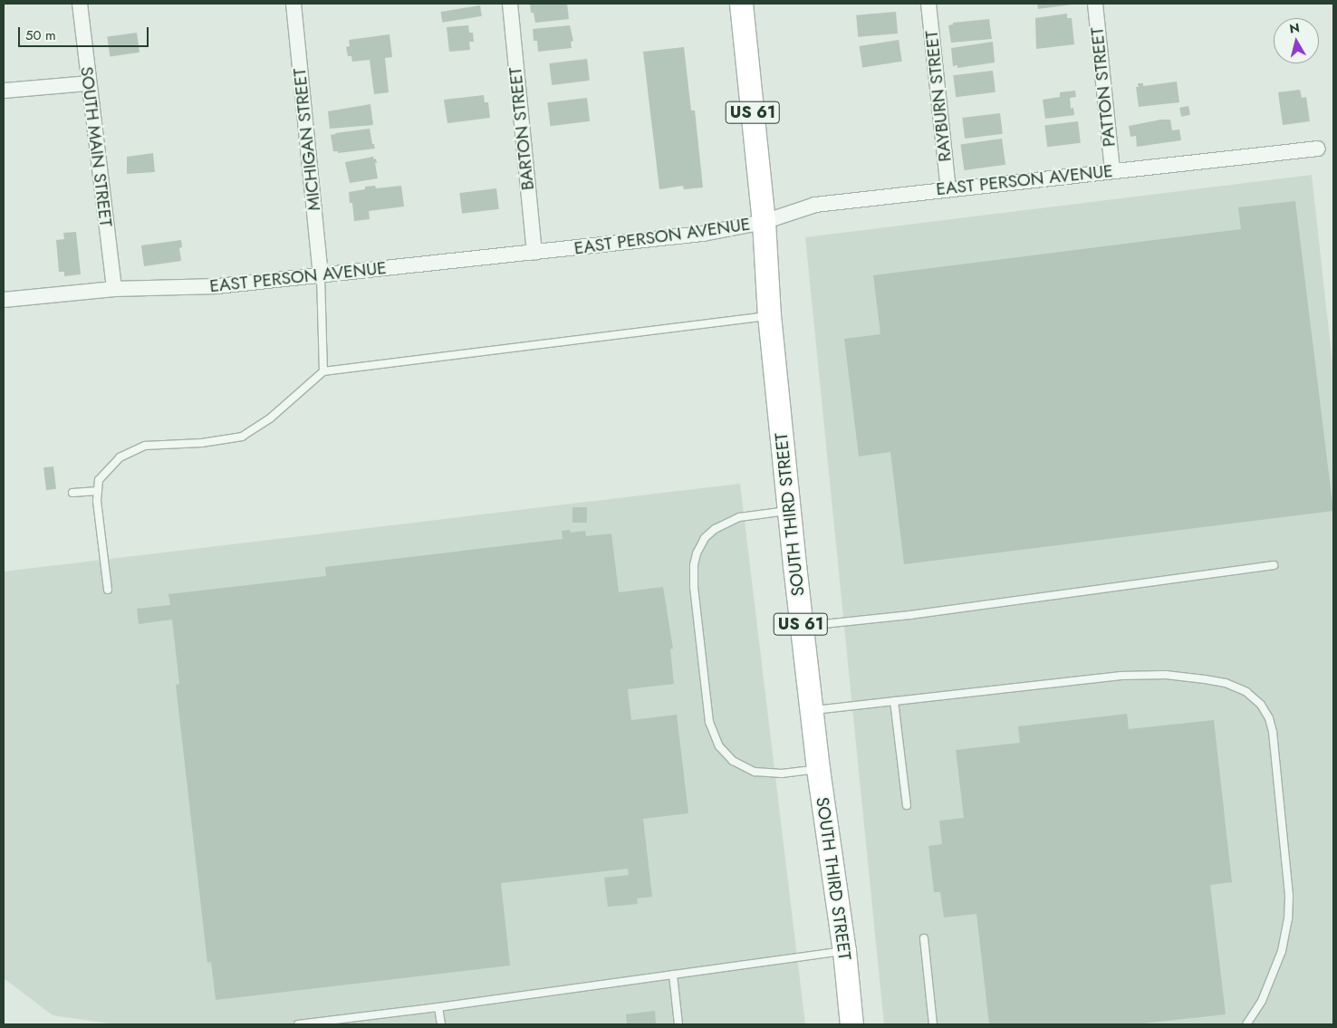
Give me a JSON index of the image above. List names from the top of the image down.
{
  "streets": {
    "main road": ["US 61", "SOUTH THIRD STREET"],
    "street": [
      "PATTON STREET",
      "RAYBURN STREET",
      "BARTON STREET",
      "MICHIGAN STREET",
      "SOUTH MAIN STREET",
      "EAST PERSON AVENUE"
    ]
  },
  "crossings": [
    ["PATTON STREET", "EAST PERSON AVENUE"],
    ["RAYBURN STREET", "EAST PERSON AVENUE"],
    ["BARTON STREET", "EAST PERSON AVENUE"],
    ["MICHIGAN STREET", "EAST PERSON AVENUE"],
    ["SOUTH MAIN STREET", "EAST PERSON AVENUE"],
    ["EAST PERSON AVENUE", "SOUTH THIRD STREET"]
  ],
  "scale_bar": "50 m",
  "north": "top"
}
